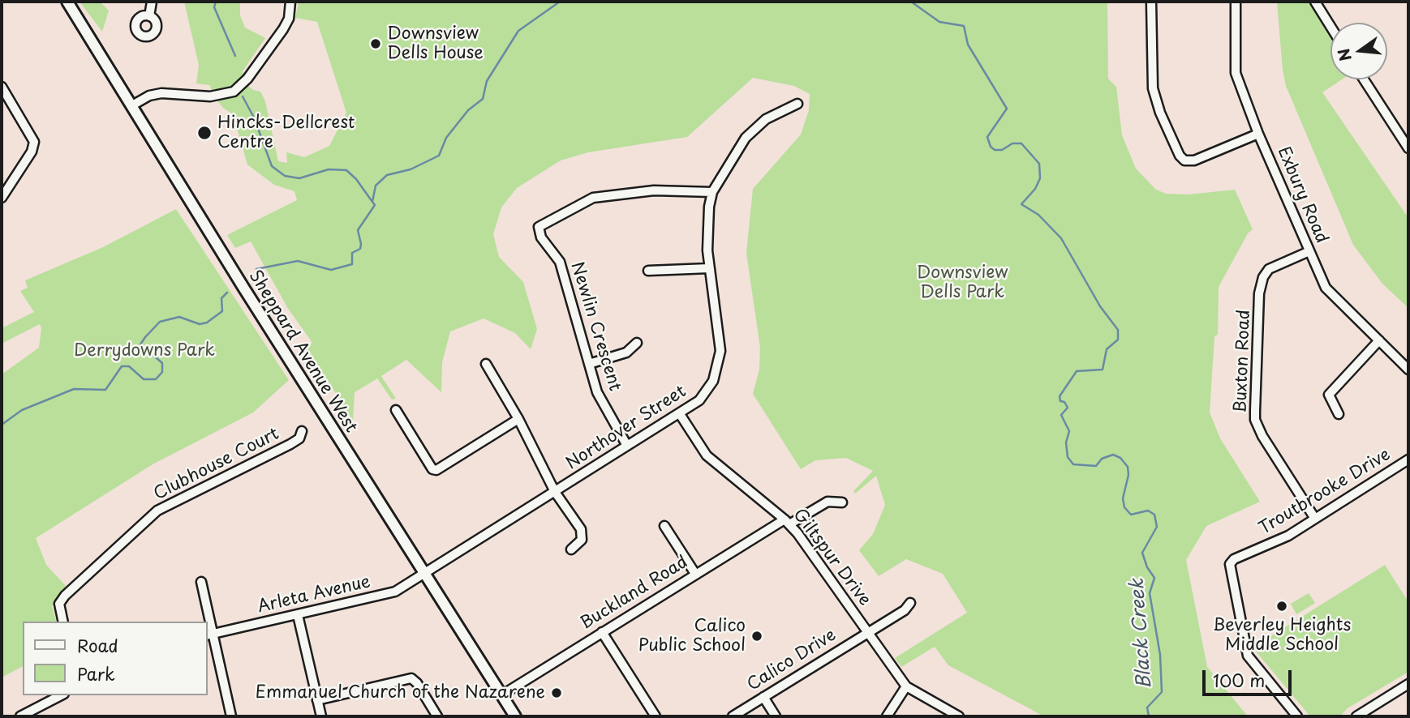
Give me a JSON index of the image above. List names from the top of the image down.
{
  "streets": {
    "main road": ["Sheppard Avenue West"],
    "street": [
      "Exbury Road",
      "Newlin Crescent",
      "Buxton Road",
      "Northover Street",
      "Clubhouse Court",
      "Troutbrooke Drive",
      "Giltspur Drive",
      "Buckland Road",
      "Arleta Avenue",
      "Calico Drive"
    ]
  },
  "crossings": [
    ["Exbury Road", "Buxton Road"],
    ["Newlin Crescent", "Northover Street"],
    ["Sheppard Avenue West", "Northover Street"],
    ["Sheppard Avenue West", "Buckland Road"],
    ["Sheppard Avenue West", "Arleta Avenue"],
    ["Buxton Road", "Troutbrooke Drive"],
    ["Northover Street", "Giltspur Drive"],
    ["Northover Street", "Arleta Avenue"],
    ["Giltspur Drive", "Buckland Road"],
    ["Giltspur Drive", "Calico Drive"]
  ],
  "water": ["Black Creek"],
  "parks": ["Downsview Dells Park", "Derrydowns Park"],
  "places": [
    "Downsview Dells House",
    "Hincks-Dellcrest Centre",
    "Beverley Heights Middle School",
    "Calico Public School",
    "Emmanuel Church of the Nazarene"
  ],
  "legend": ["Road", "Park"],
  "scale_bar": "100 m",
  "north": "left"
}
